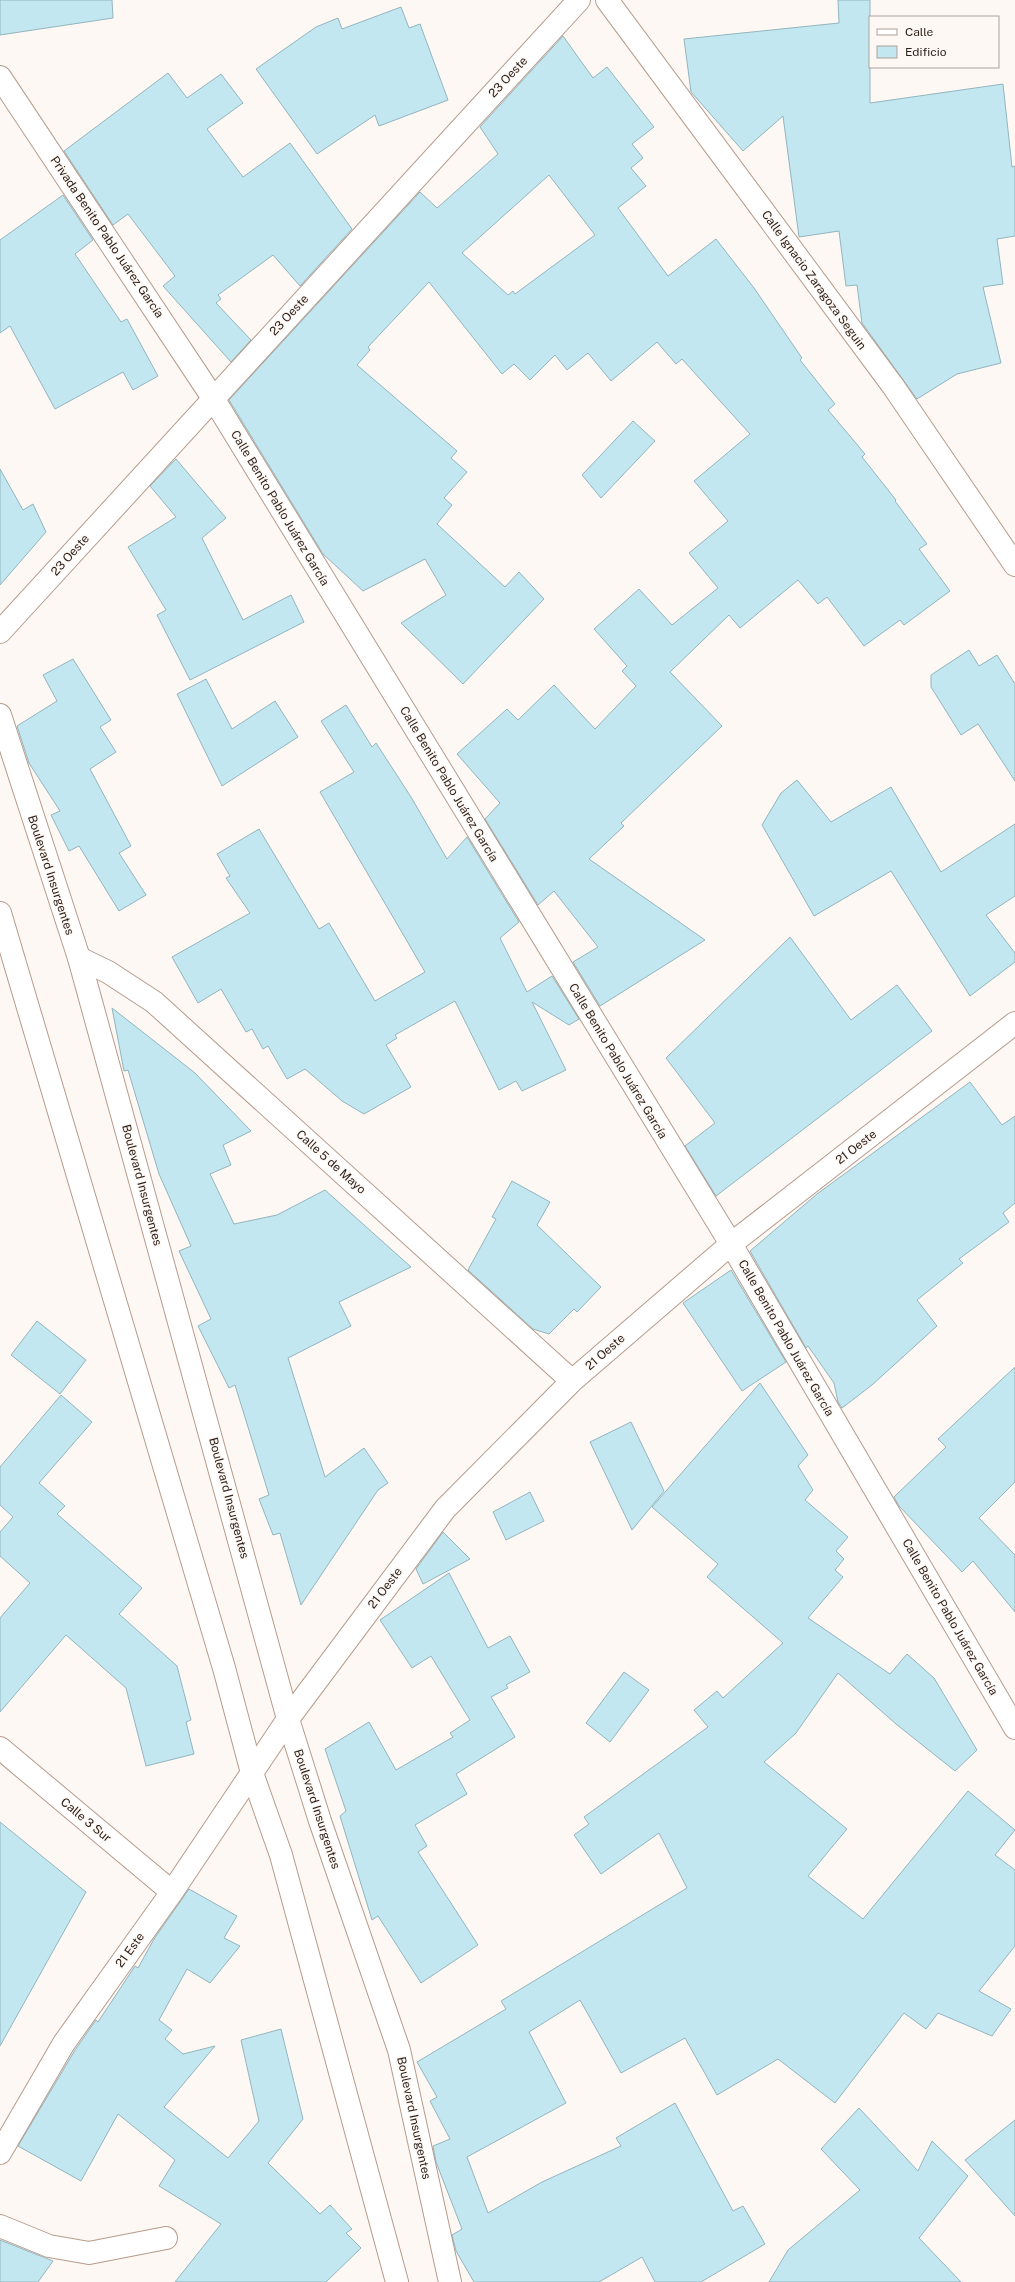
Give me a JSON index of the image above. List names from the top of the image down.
{
  "streets": {
    "street": [
      "23 Oeste",
      "Privada Benito Pablo Juárez García",
      "Calle Ignacio Zaragoza Seguin",
      "Calle Benito Pablo Juárez García",
      "Boulevard Insurgentes",
      "21 Oeste",
      "Calle 5 de Mayo",
      "Calle 3 Sur",
      "21 Este"
    ]
  },
  "crossings": [
    ["23 Oeste", "Privada Benito Pablo Juárez García"],
    ["23 Oeste", "Calle Benito Pablo Juárez García"],
    ["Privada Benito Pablo Juárez García", "Calle Benito Pablo Juárez García"],
    ["Calle Benito Pablo Juárez García", "21 Oeste"],
    ["Boulevard Insurgentes", "21 Oeste"],
    ["Boulevard Insurgentes", "Calle 5 de Mayo"],
    ["21 Oeste", "Calle 5 de Mayo"],
    ["21 Oeste", "21 Este"],
    ["Calle 3 Sur", "21 Este"]
  ],
  "legend": ["Calle", "Edificio"]
}
